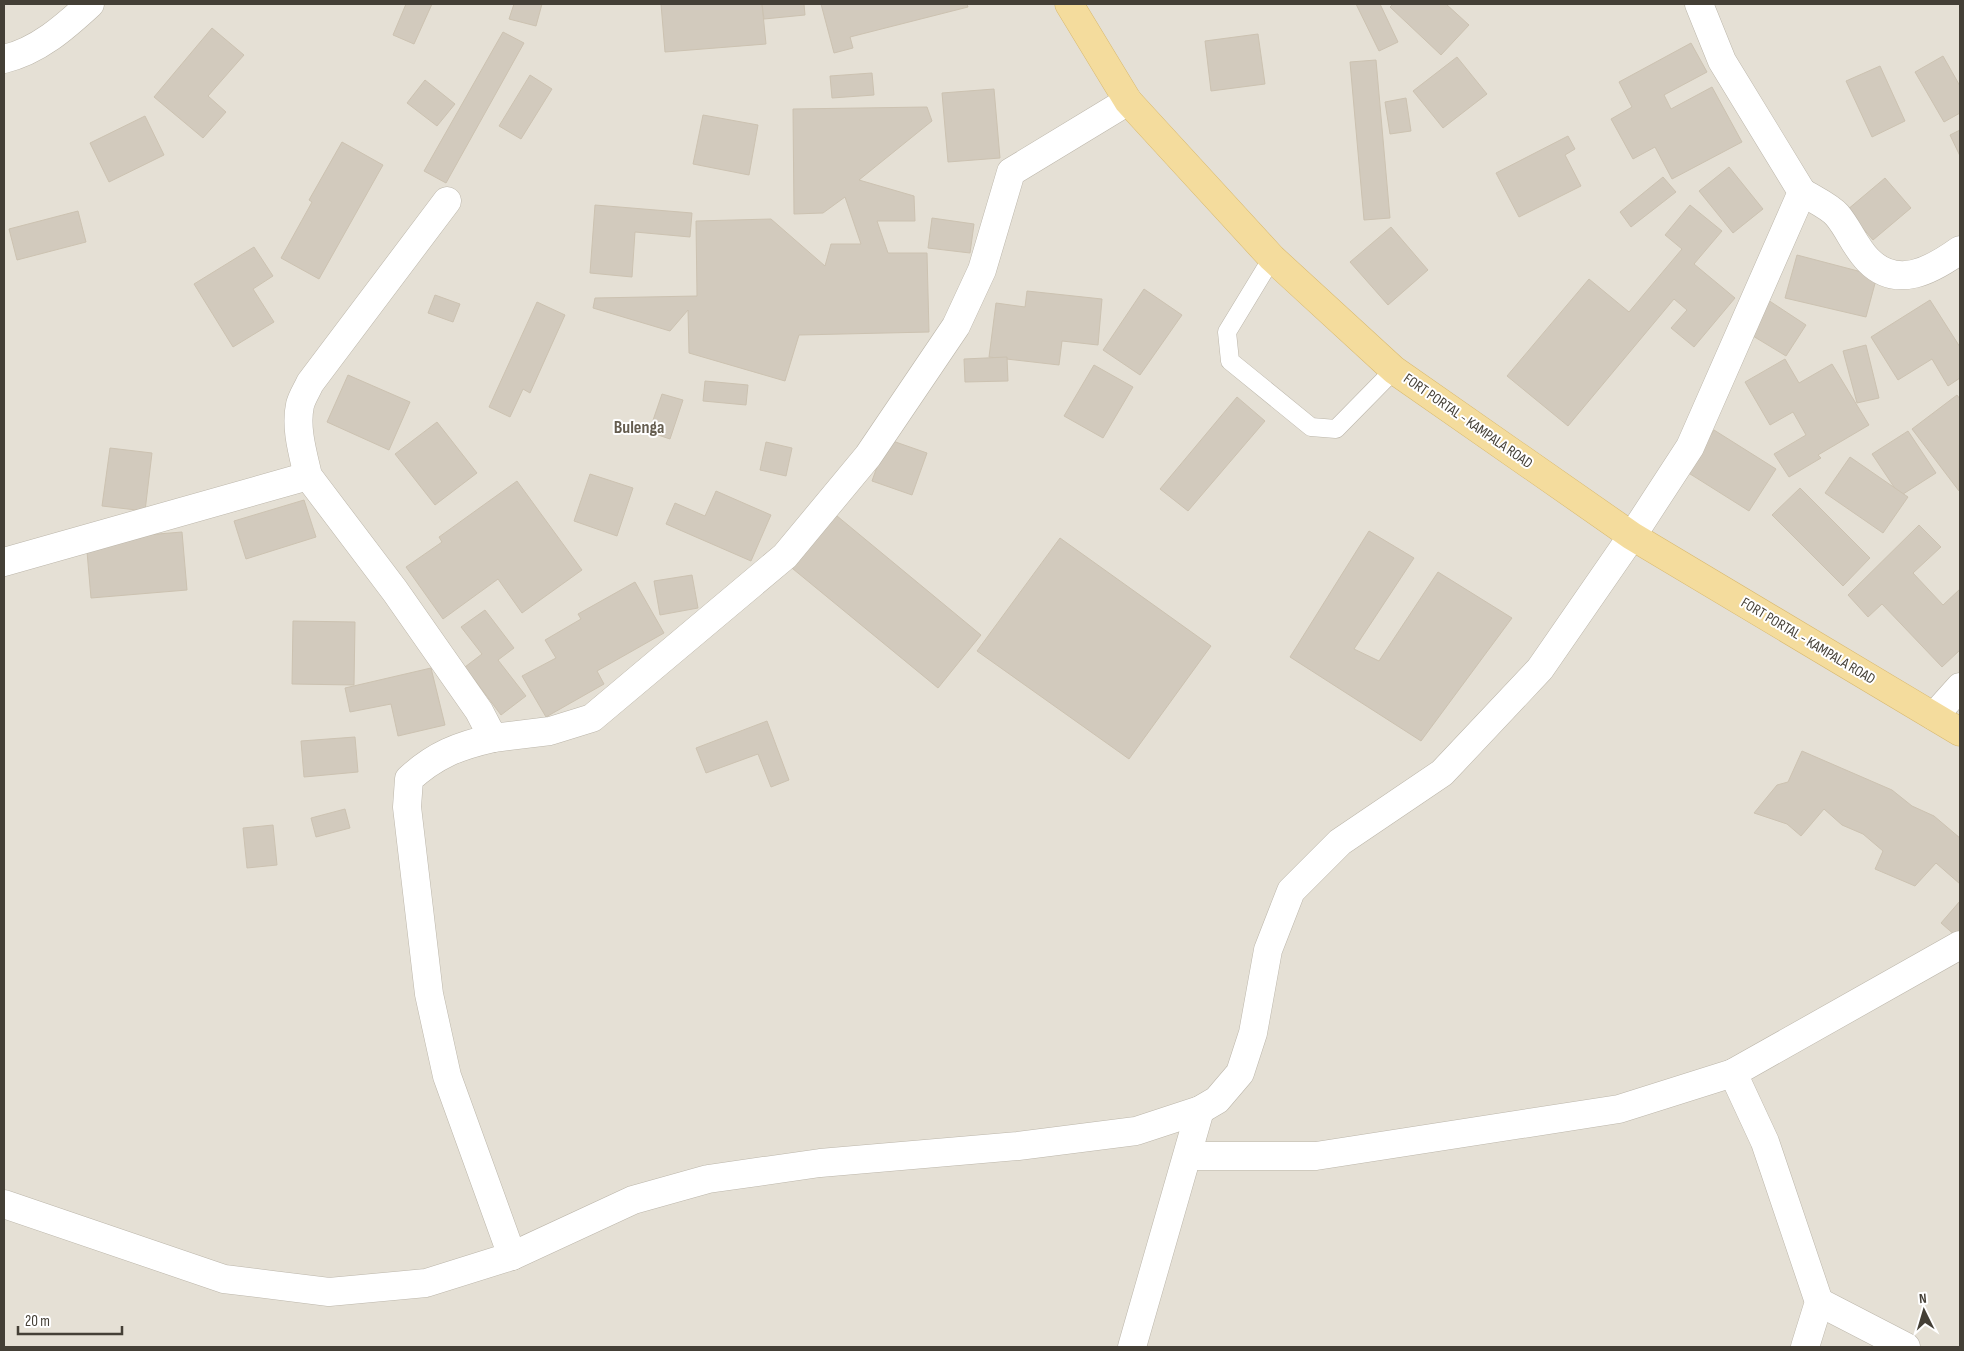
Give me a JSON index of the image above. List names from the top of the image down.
{
  "streets": {
    "main road": ["FORT PORTAL - KAMPALA ROAD"]
  },
  "districts": ["Bulenga"],
  "scale_bar": "20 m",
  "north": "top"
}
